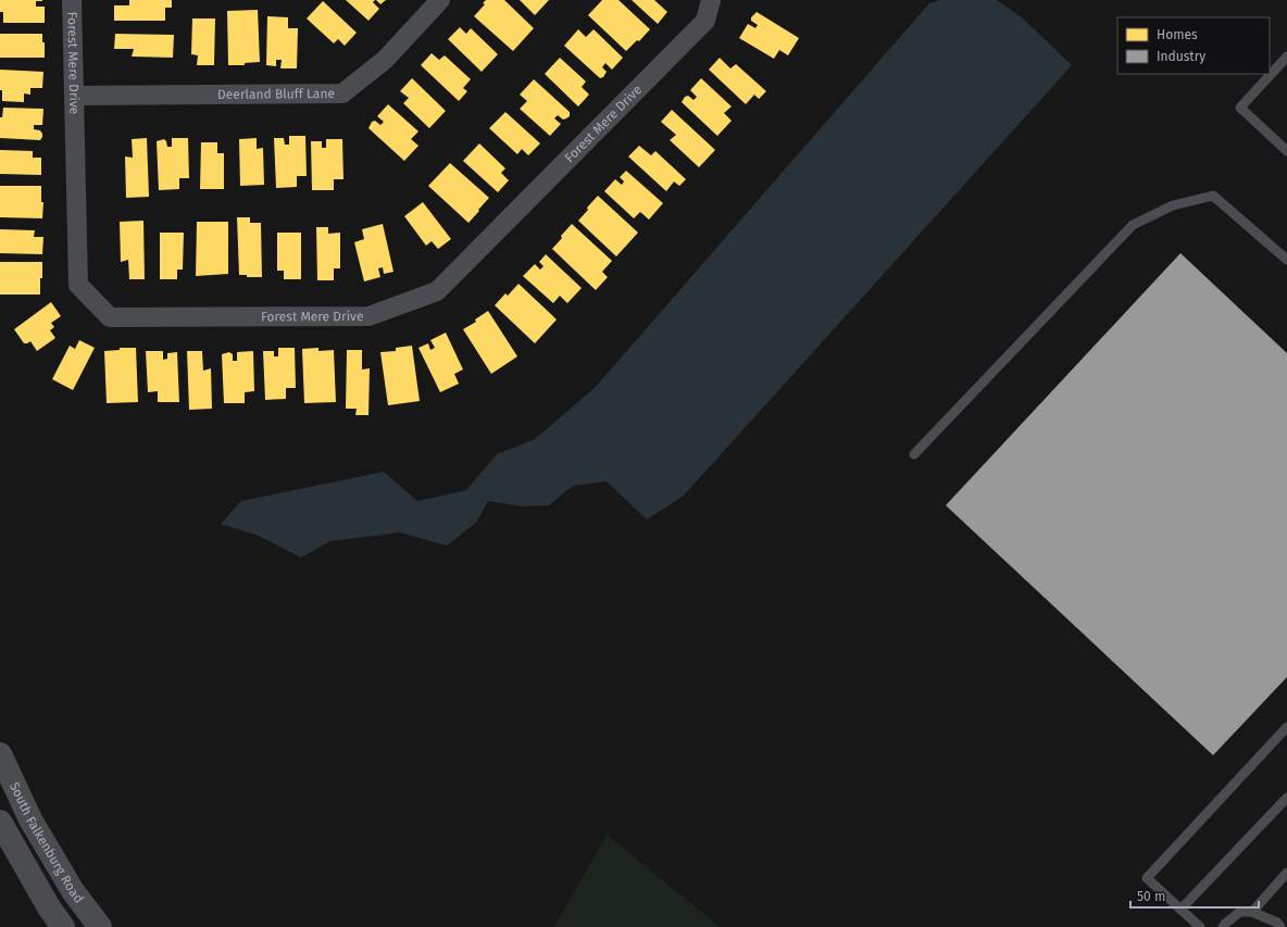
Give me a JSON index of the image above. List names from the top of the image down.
{
  "streets": {
    "street": ["Forest Mere Drive", "Deerland Bluff Lane", "South Falkenburg Road"]
  },
  "crossings": [
    ["Forest Mere Drive", "Deerland Bluff Lane"]
  ],
  "legend": ["Homes", "Industry"],
  "scale_bar": "50 m"
}
